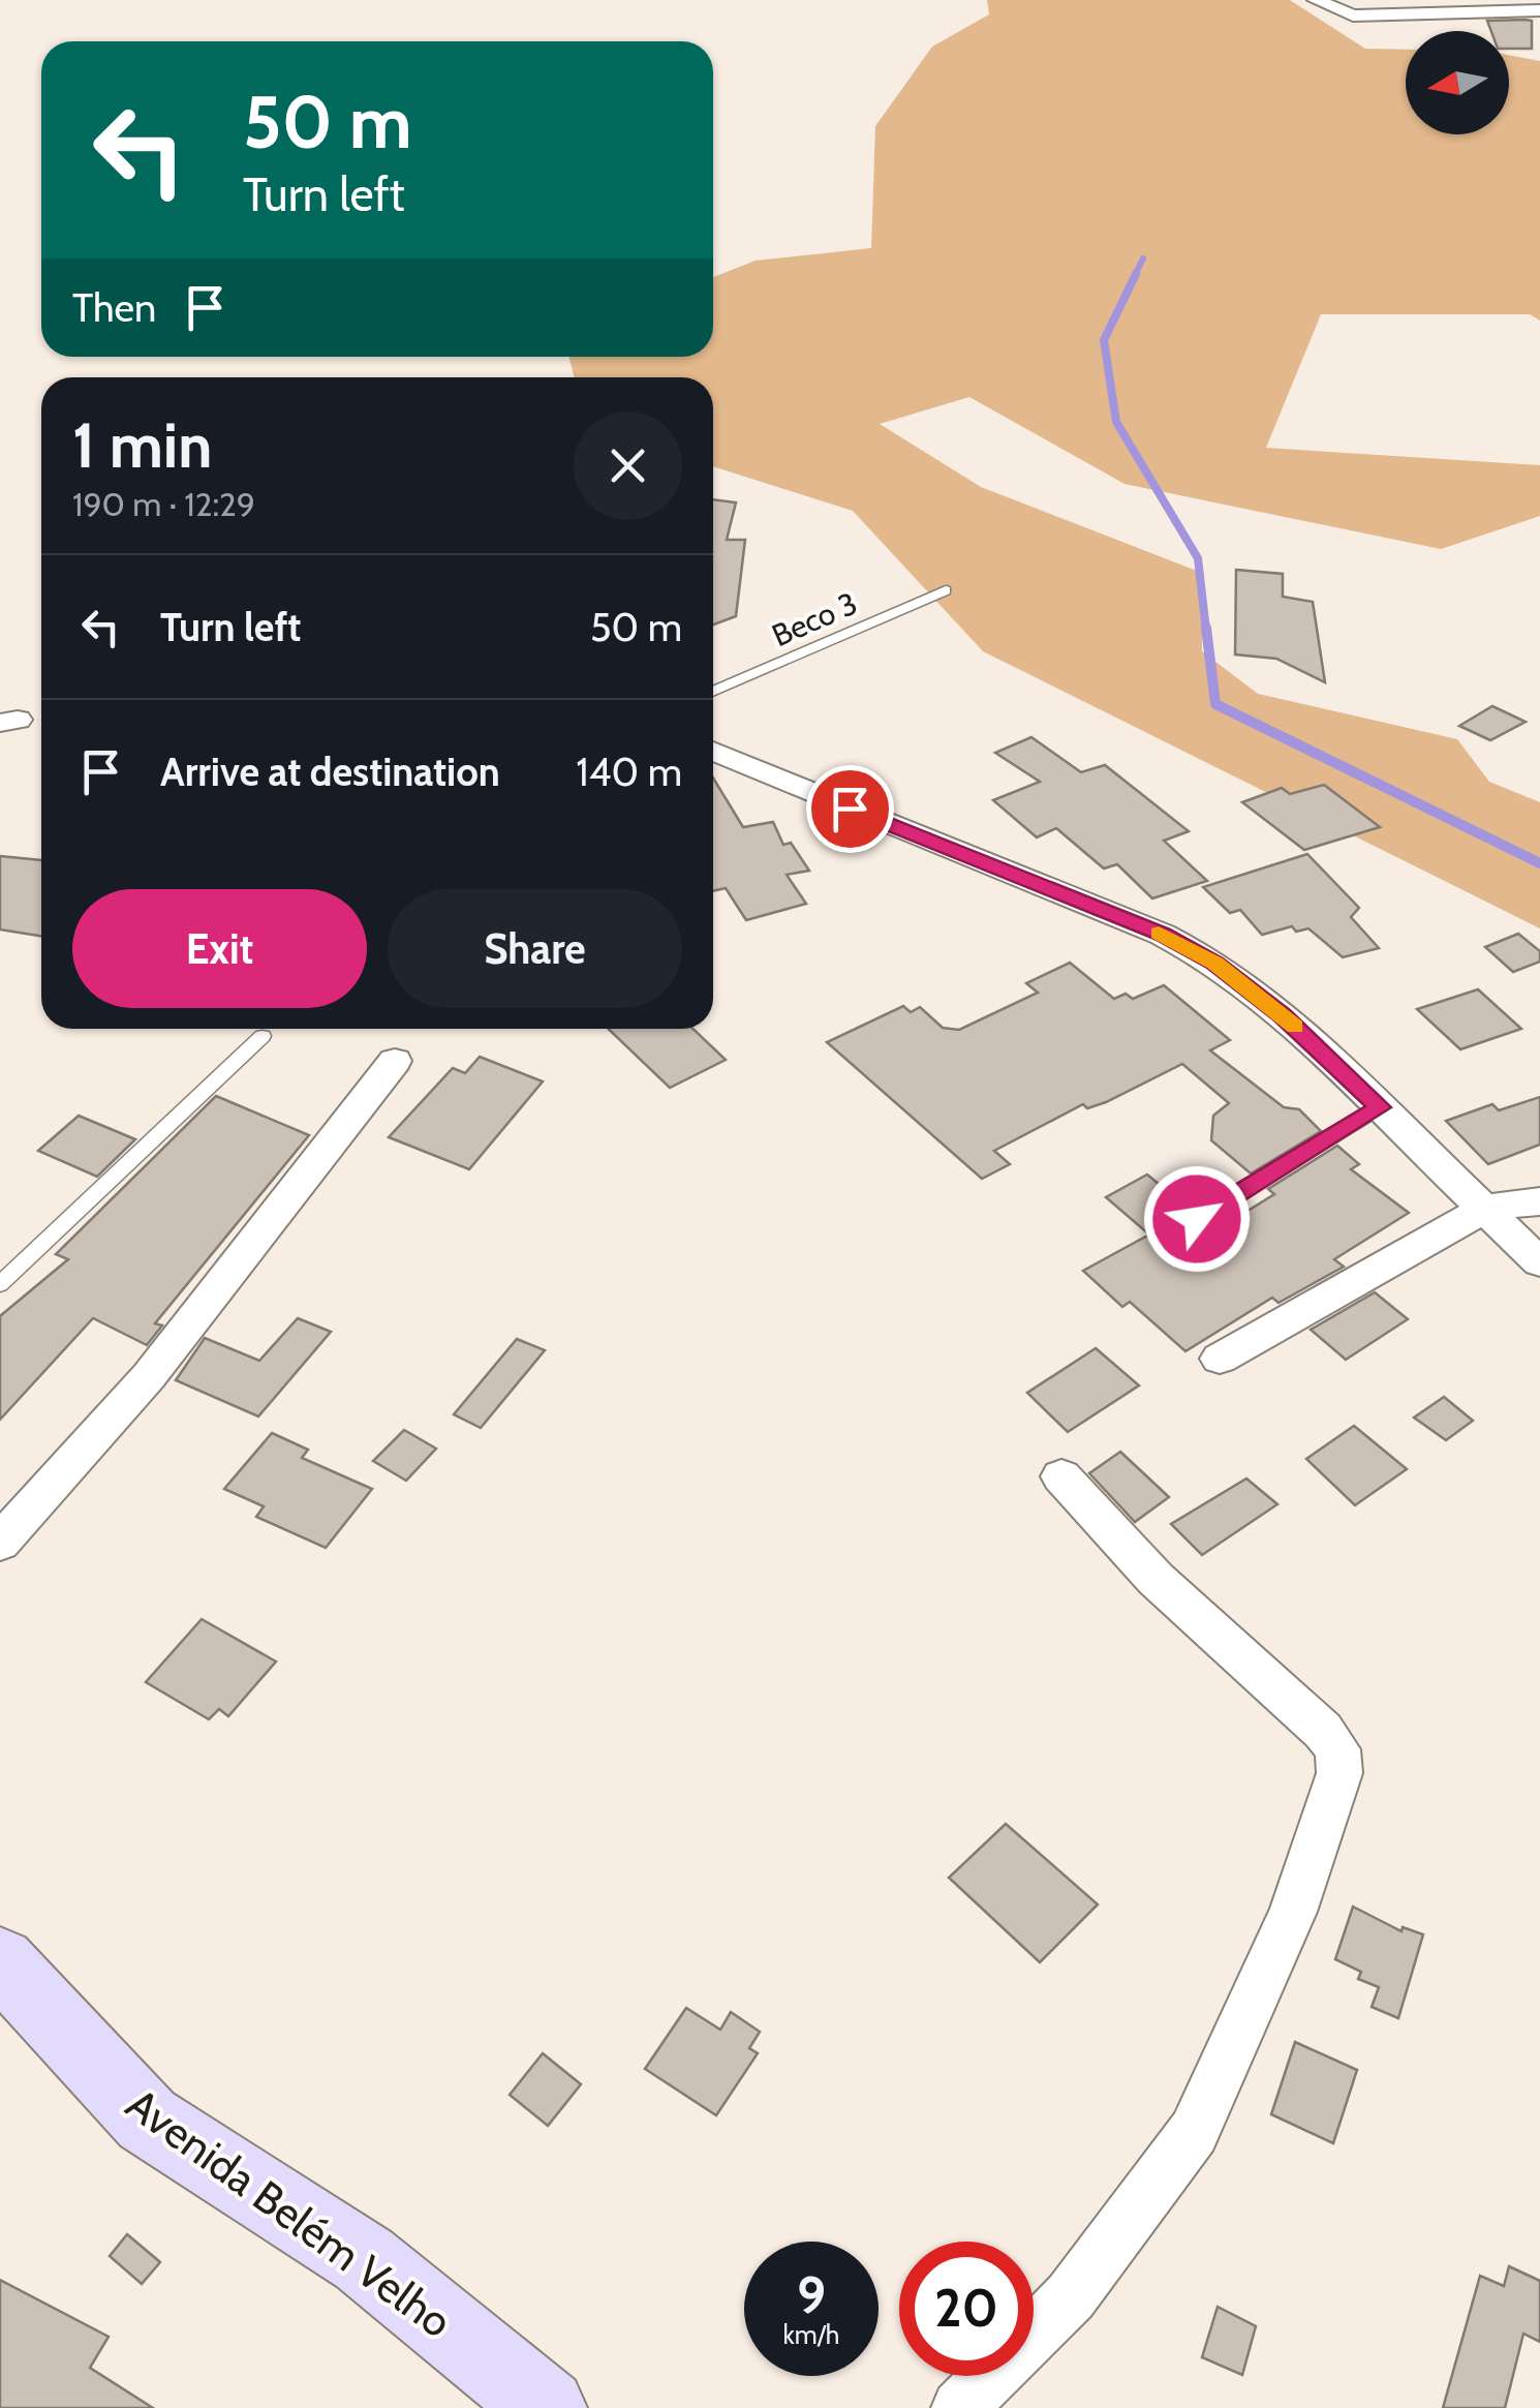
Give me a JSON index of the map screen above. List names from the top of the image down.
{
  "streets": {
    "main road": ["Avenida Belém Velho"],
    "lane": ["Beco 3"]
  },
  "north": "left",
  "page": {
    "turn": ["50 m", "Turn left"],
    "then": "Then",
    "heading": ["1 min", "190 m · 12:29"],
    "list": [
      {
        "name": "Turn left",
        "value": "50 m"
      },
      {
        "name": "Arrive at destination",
        "value": "140 m"
      }
    ],
    "buttons": ["Exit", "Share"],
    "speed": "9 km/h",
    "limit": "20"
  }
}
